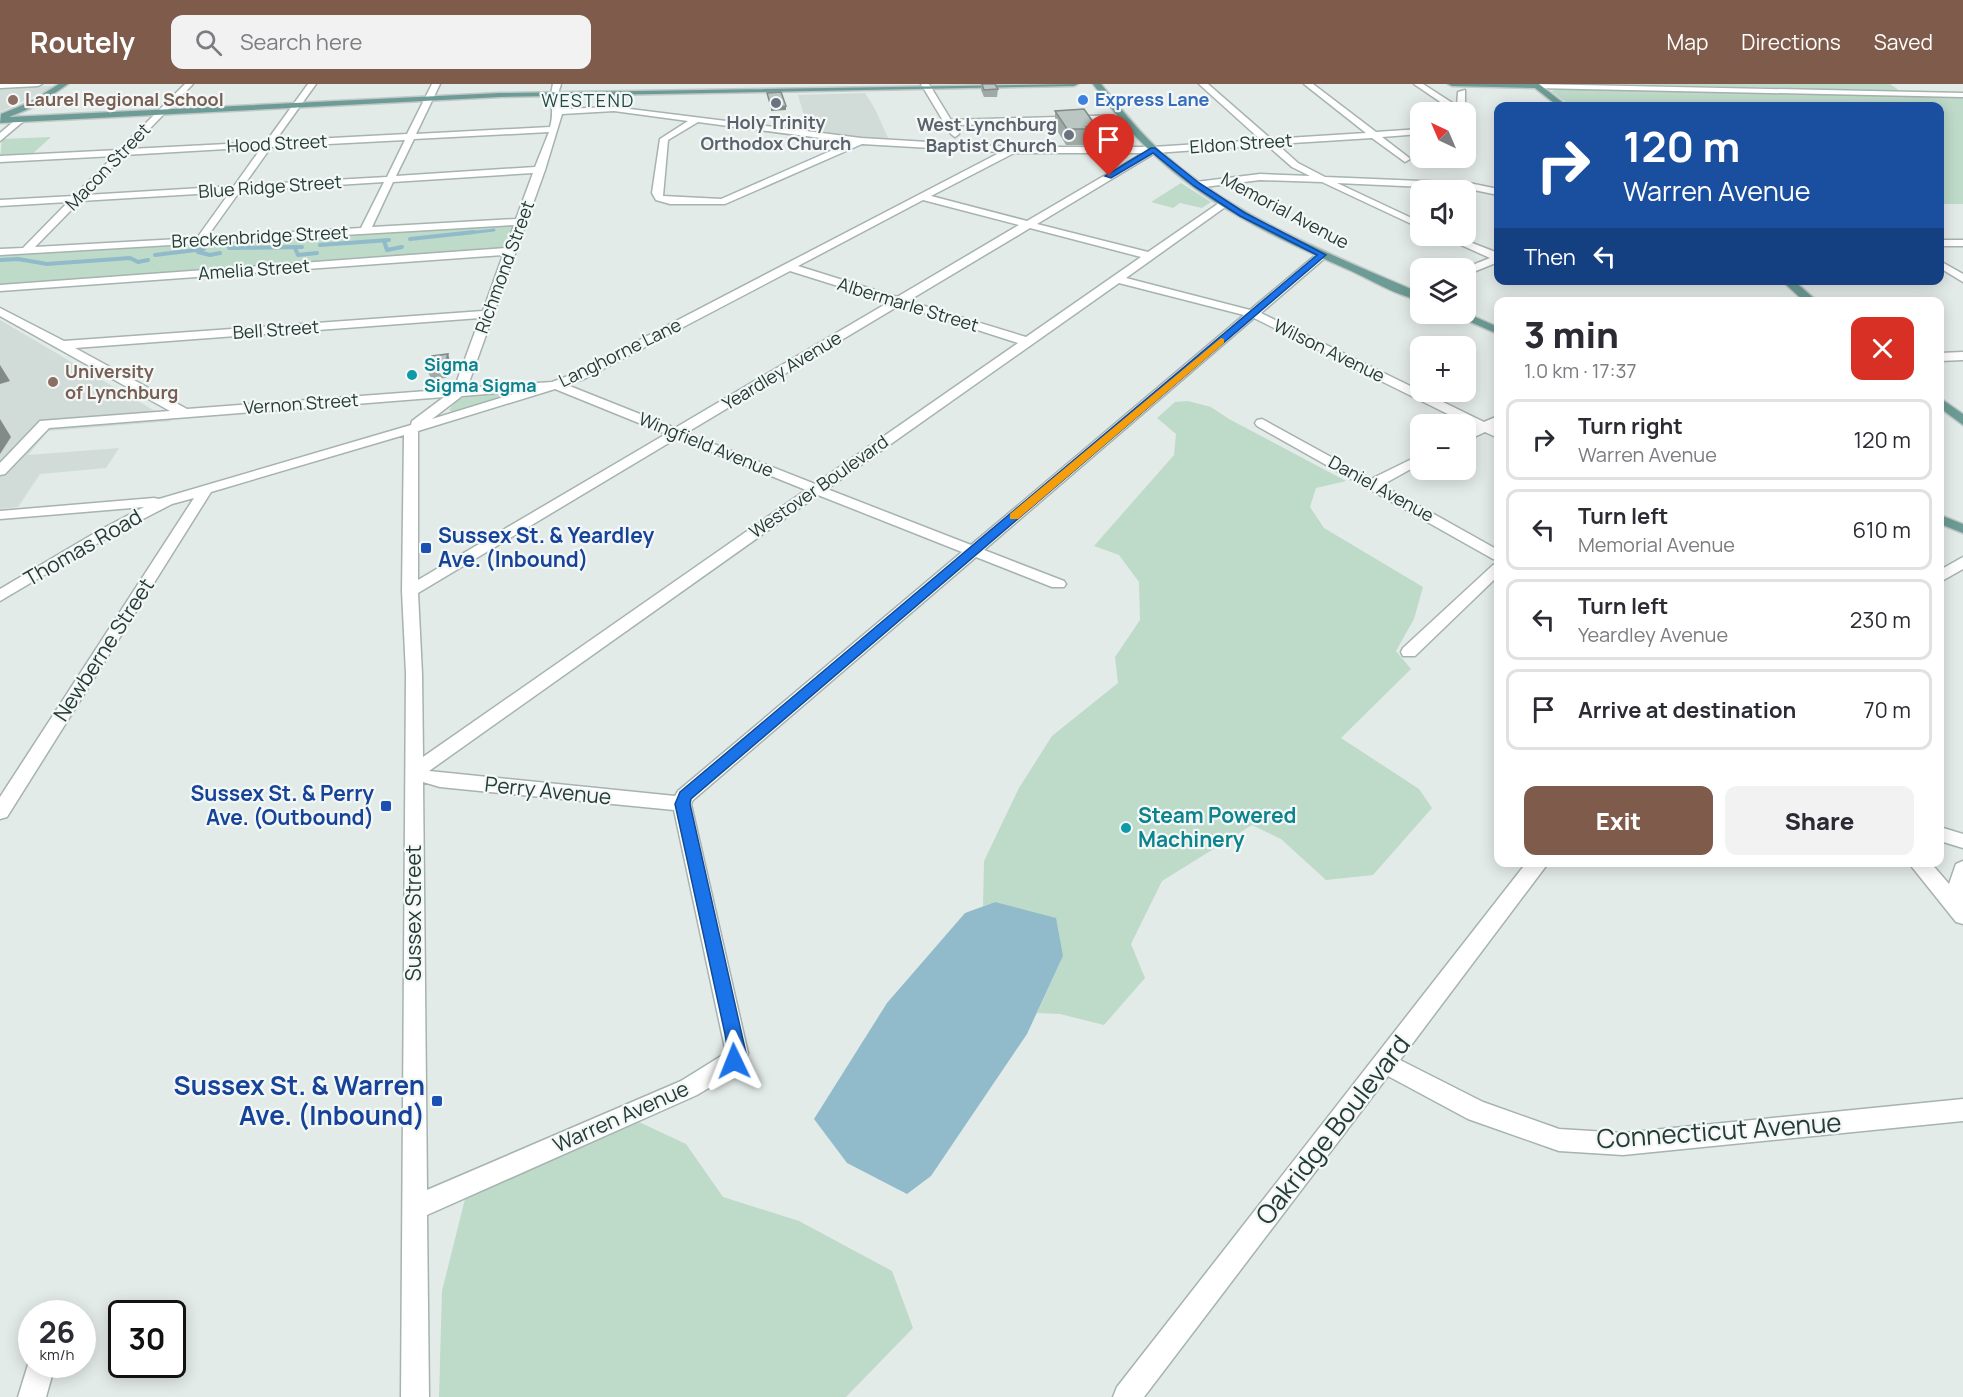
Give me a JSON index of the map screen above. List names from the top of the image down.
{
  "streets": {
    "main road": ["Memorial Avenue"],
    "street": [
      "Hood Street",
      "Eldon Street",
      "Macon Street",
      "Blue Ridge Street",
      "Breckenbridge Street",
      "Richmond Street",
      "Amelia Street",
      "Albermarle Street",
      "Bell Street",
      "Wilson Avenue",
      "Langhorne Lane",
      "Yeardley Avenue",
      "Vernon Street",
      "Wingfield Avenue",
      "Westover Boulevard",
      "Daniel Avenue",
      "Thomas Road",
      "Newberne Street",
      "Perry Avenue",
      "Sussex Street",
      "Warren Avenue",
      "Oakridge Boulevard",
      "Connecticut Avenue"
    ]
  },
  "crossings": [
    ["Hood Street", "Macon Street"],
    ["Hood Street", "Richmond Street"],
    ["Eldon Street", "Memorial Avenue"],
    ["Eldon Street", "Richmond Street"],
    ["Eldon Street", "Langhorne Lane"],
    ["Eldon Street", "Yeardley Avenue"],
    ["Macon Street", "Blue Ridge Street"],
    ["Macon Street", "Breckenbridge Street"],
    ["Blue Ridge Street", "Richmond Street"],
    ["Memorial Avenue", "Yeardley Avenue"],
    ["Memorial Avenue", "Westover Boulevard"],
    ["Breckenbridge Street", "Richmond Street"],
    ["Richmond Street", "Amelia Street"],
    ["Richmond Street", "Bell Street"],
    ["Richmond Street", "Vernon Street"],
    ["Albermarle Street", "Langhorne Lane"],
    ["Albermarle Street", "Yeardley Avenue"],
    ["Albermarle Street", "Westover Boulevard"],
    ["Wilson Avenue", "Westover Boulevard"],
    ["Langhorne Lane", "Vernon Street"],
    ["Langhorne Lane", "Wingfield Avenue"],
    ["Langhorne Lane", "Thomas Road"],
    ["Langhorne Lane", "Newberne Street"],
    ["Langhorne Lane", "Sussex Street"],
    ["Yeardley Avenue", "Wingfield Avenue"],
    ["Yeardley Avenue", "Sussex Street"],
    ["Vernon Street", "Wingfield Avenue"],
    ["Wingfield Avenue", "Westover Boulevard"],
    ["Westover Boulevard", "Perry Avenue"],
    ["Westover Boulevard", "Sussex Street"],
    ["Perry Avenue", "Sussex Street"],
    ["Perry Avenue", "Warren Avenue"],
    ["Sussex Street", "Warren Avenue"],
    ["Oakridge Boulevard", "Connecticut Avenue"]
  ],
  "districts": ["WESTEND"],
  "places": {
    "other": [
      "Laurel Regional School",
      "Express Lane",
      "Holy Trinity Orthodox Church",
      "West Lynchburg Baptist Church",
      "Sigma Sigma Sigma",
      "University of Lynchburg",
      "Steam Powered Machinery"
    ],
    "transit": ["Sussex St. & Yeardley Ave. (Inbound)", "Sussex St. & Perry Ave. (Outbound)", "Sussex St. & Warren Ave. (Inbound)"]
  },
  "north": "top left",
  "page": {
    "header": "Routely",
    "search": "Search here",
    "nav": ["Map", "Directions", "Saved"],
    "map_buttons": ["+", "−"],
    "turn": ["120 m", "Warren Avenue"],
    "then": "Then",
    "heading": ["3 min", "1.0 km · 17:37"],
    "list": [
      {
        "name": "Turn right",
        "note": "Warren Avenue",
        "value": "120 m"
      },
      {
        "name": "Turn left",
        "note": "Memorial Avenue",
        "value": "610 m"
      },
      {
        "name": "Turn left",
        "note": "Yeardley Avenue",
        "value": "230 m"
      },
      {
        "name": "Arrive at destination",
        "value": "70 m"
      }
    ],
    "buttons": ["Exit", "Share"],
    "speed": "26 km/h",
    "limit": "30"
  }
}
